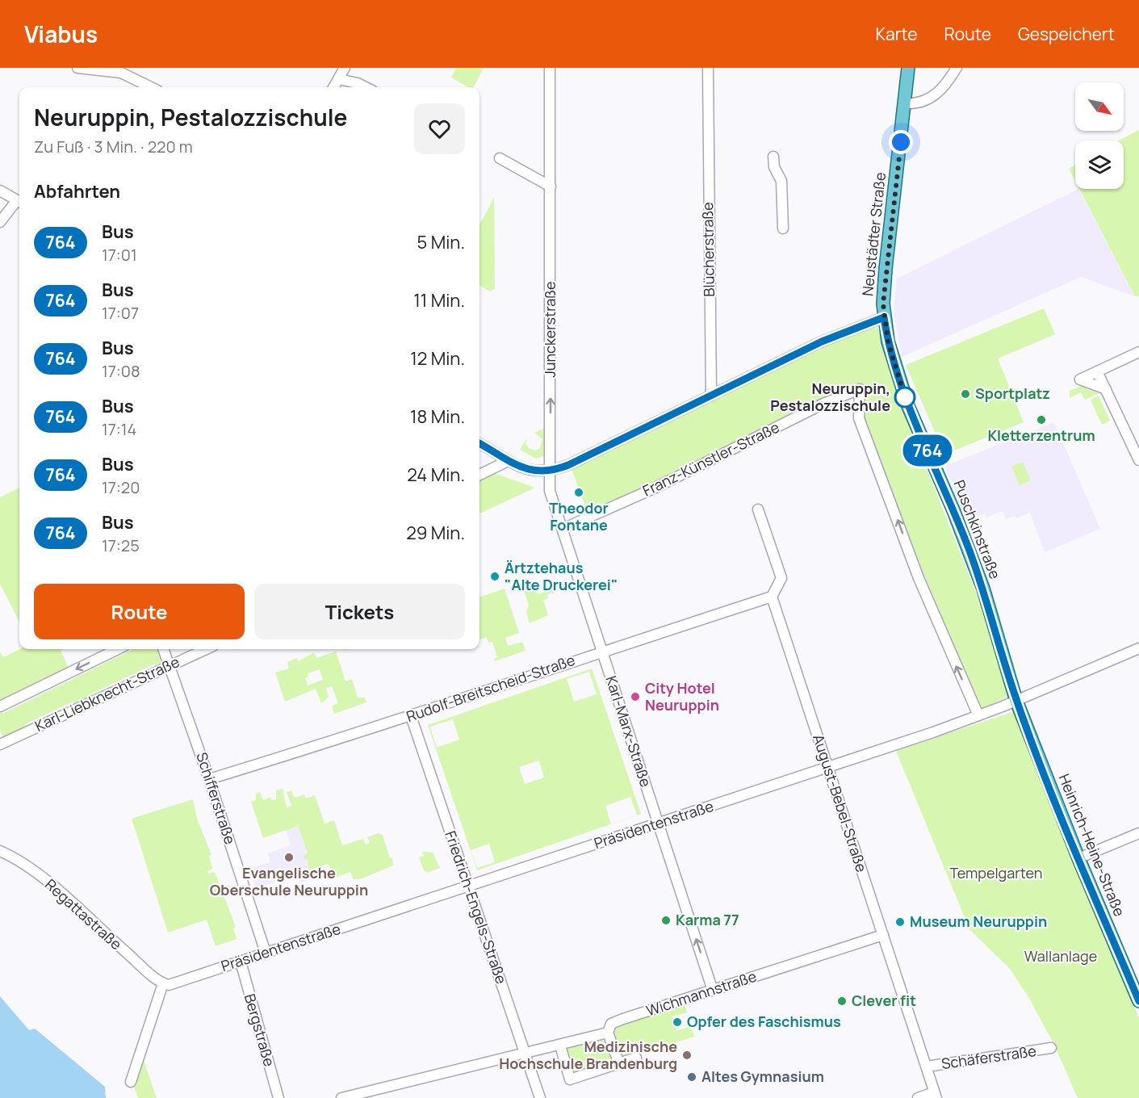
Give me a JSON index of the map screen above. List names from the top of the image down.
{
  "streets": {
    "main road": ["Neustädter Straße", "Puschkinstraße", "Heinrich-Heine-Straße"],
    "street": [
      "Blücherstraße",
      "Junckerstraße",
      "Franz-Künstler-Straße",
      "Rudolf-Breitscheid-Straße",
      "Karl-Liebknecht-Straße",
      "Karl-Marx-Straße",
      "Schifferstraße",
      "August-Bebel-Straße",
      "Präsidentenstraße",
      "Friedrich-Engels-Straße",
      "Regattastraße",
      "Wichmannstraße",
      "Bergstraße",
      "Schäferstraße"
    ]
  },
  "crossings": [
    ["Neustädter Straße", "Puschkinstraße"],
    ["Junckerstraße", "Karl-Marx-Straße"],
    ["Franz-Künstler-Straße", "Karl-Marx-Straße"],
    ["Franz-Künstler-Straße", "Präsidentenstraße"],
    ["Puschkinstraße", "Präsidentenstraße"],
    ["Puschkinstraße", "Heinrich-Heine-Straße"],
    ["Rudolf-Breitscheid-Straße", "Karl-Marx-Straße"],
    ["Rudolf-Breitscheid-Straße", "Schifferstraße"],
    ["Rudolf-Breitscheid-Straße", "August-Bebel-Straße"],
    ["Rudolf-Breitscheid-Straße", "Friedrich-Engels-Straße"],
    ["Karl-Liebknecht-Straße", "Schifferstraße"],
    ["Karl-Marx-Straße", "Präsidentenstraße"],
    ["Karl-Marx-Straße", "Wichmannstraße"],
    ["Schifferstraße", "Präsidentenstraße"],
    ["August-Bebel-Straße", "Präsidentenstraße"],
    ["August-Bebel-Straße", "Wichmannstraße"],
    ["August-Bebel-Straße", "Schäferstraße"],
    ["Präsidentenstraße", "Heinrich-Heine-Straße"],
    ["Präsidentenstraße", "Friedrich-Engels-Straße"],
    ["Präsidentenstraße", "Regattastraße"],
    ["Präsidentenstraße", "Bergstraße"],
    ["Friedrich-Engels-Straße", "Wichmannstraße"]
  ],
  "one_way": ["Junckerstraße"],
  "parks": ["Tempelgarten", "Wallanlage"],
  "places": [
    "Sportplatz",
    "Neuruppin, Pestalozzischule",
    "Kletterzentrum",
    "Theodor Fontane",
    "Ärtztehaus \"Alte Druckerei\"",
    "City Hotel Neuruppin",
    "Evangelische Oberschule Neuruppin",
    "Karma 77",
    "Museum Neuruppin",
    "Clever fit",
    "Opfer des Faschismus",
    "Medizinische Hochschule Brandenburg",
    "Altes Gymnasium"
  ],
  "lines": ["bus line 764"],
  "north": "bottom right",
  "page": {
    "header": "Viabus",
    "nav": ["Karte", "Route", "Gespeichert"],
    "on_map": "764",
    "heading": [
      ["Neuruppin, Pestalozzischule", "Zu Fuß · 3 Min. · 220 m"],
      "Abfahrten"
    ],
    "list": [
      {
        "mark": "764",
        "name": "Bus",
        "note": "17:01",
        "value": "5 Min."
      },
      {
        "mark": "764",
        "name": "Bus",
        "note": "17:07",
        "value": "11 Min."
      },
      {
        "mark": "764",
        "name": "Bus",
        "note": "17:08",
        "value": "12 Min."
      },
      {
        "mark": "764",
        "name": "Bus",
        "note": "17:14",
        "value": "18 Min."
      },
      {
        "mark": "764",
        "name": "Bus",
        "note": "17:20",
        "value": "24 Min."
      },
      {
        "mark": "764",
        "name": "Bus",
        "note": "17:25",
        "value": "29 Min."
      }
    ],
    "buttons": ["Route", "Tickets"]
  }
}
